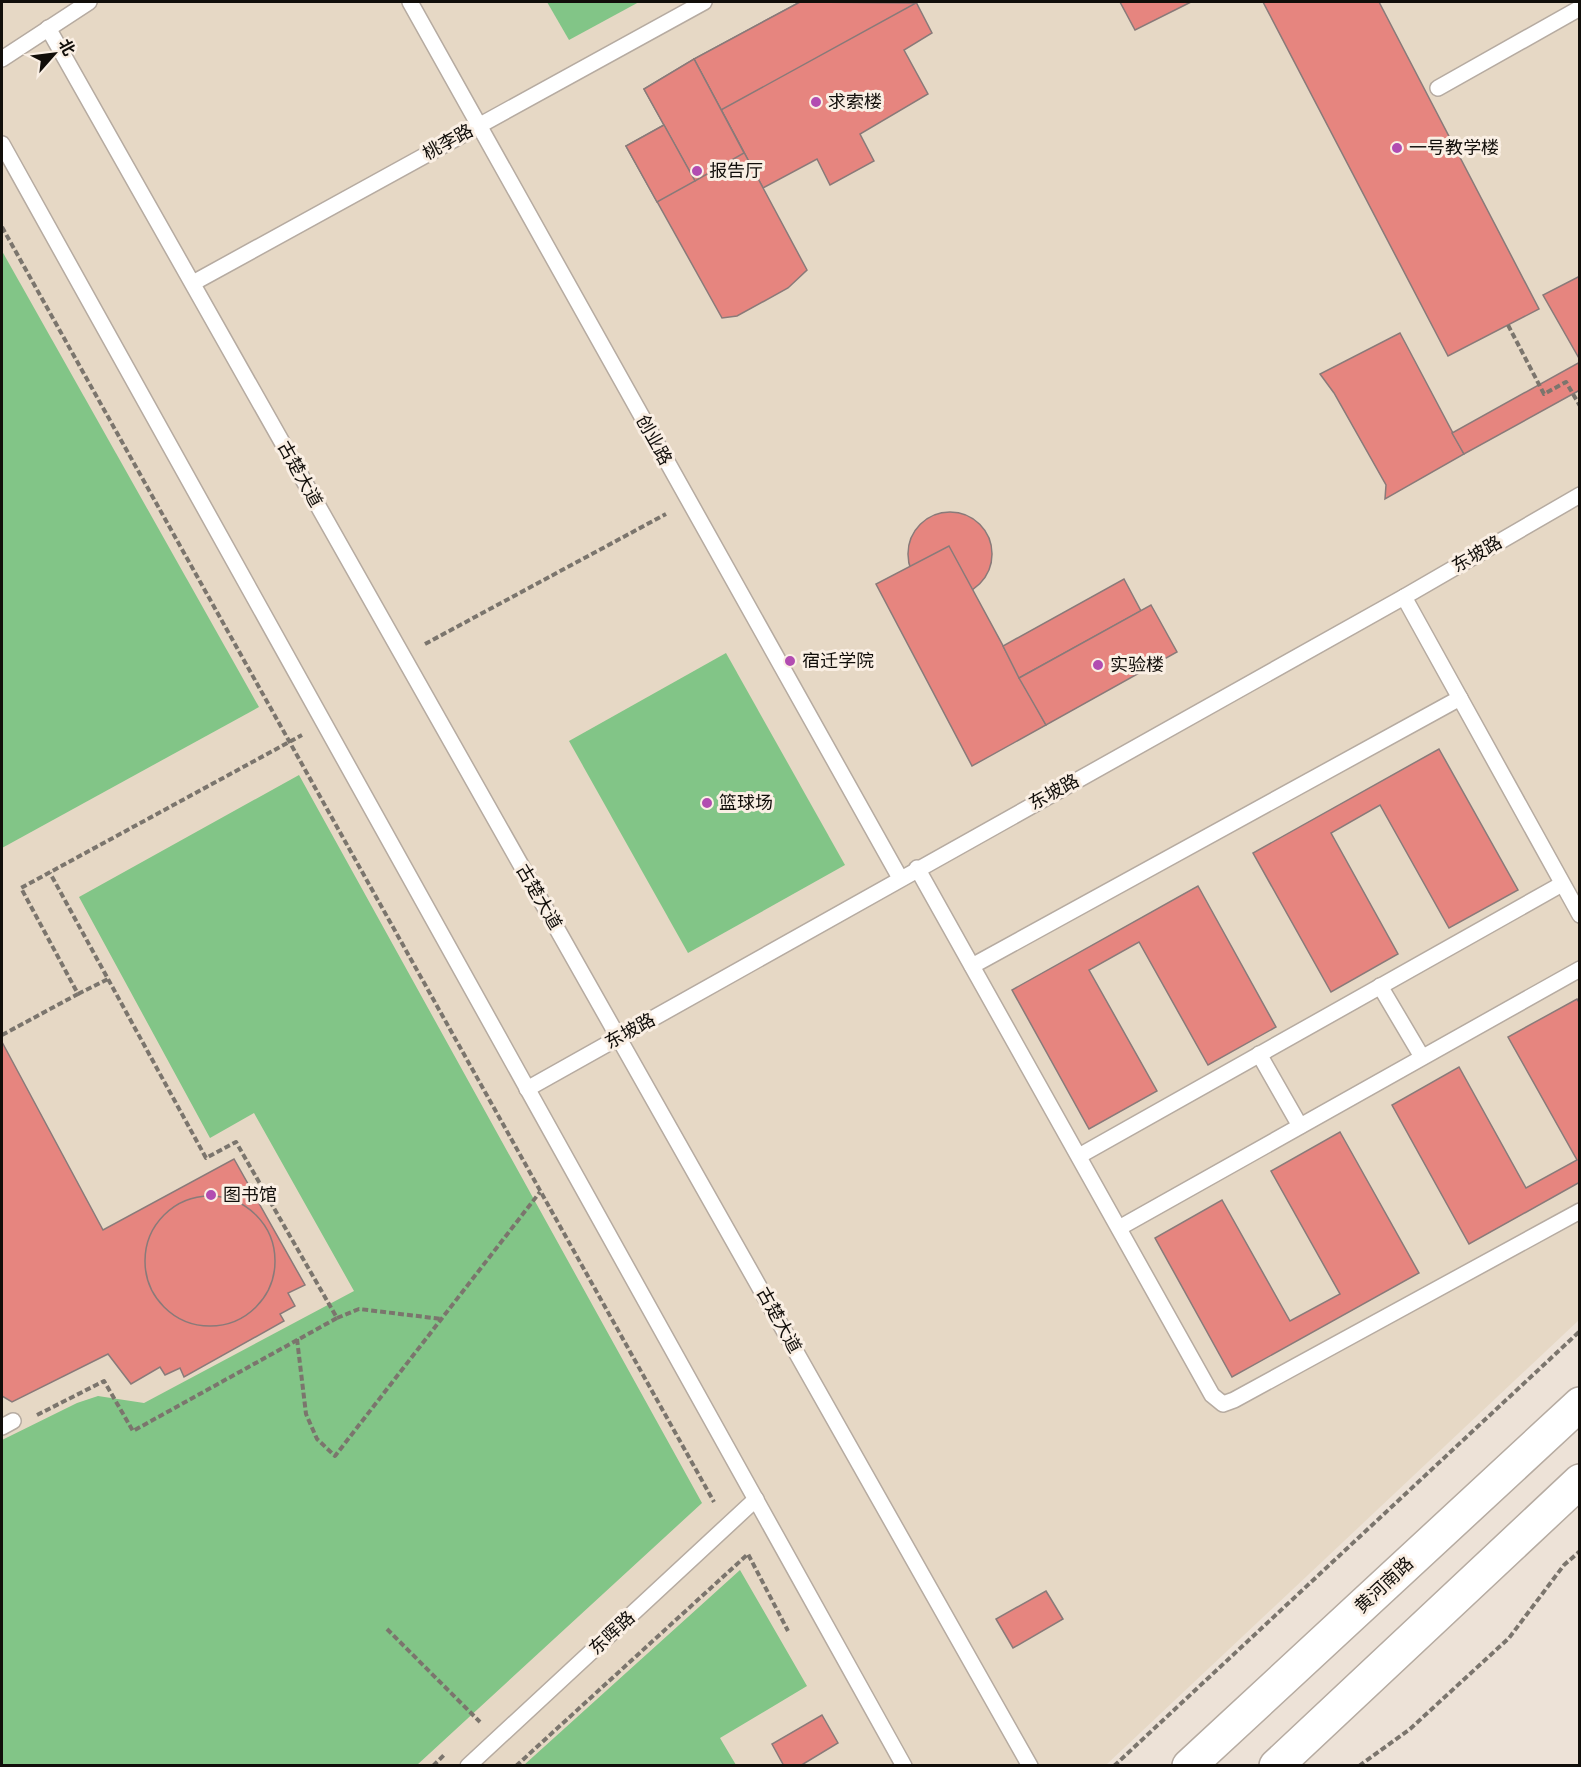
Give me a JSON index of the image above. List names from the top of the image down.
{
  "streets": {
    "main road": ["黄河南路"],
    "lane": [
      "桃李路",
      "创业路",
      "古楚大道",
      "东坡路",
      "东晖路"
    ]
  },
  "crossings": [
    ["桃李路", "创业路"],
    ["桃李路", "古楚大道"],
    ["创业路", "东坡路"],
    ["古楚大道", "东坡路"]
  ],
  "places": [
    "求索楼",
    "一号教学楼",
    "报告厅",
    "宿迁学院",
    "实验楼",
    "篮球场",
    "图书馆"
  ],
  "north": "top right"
}
